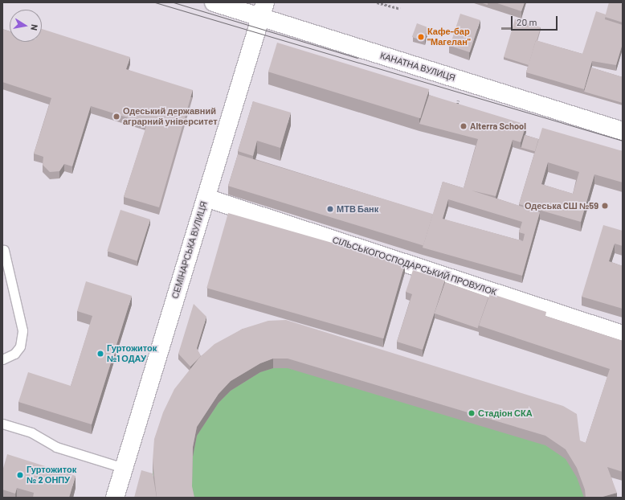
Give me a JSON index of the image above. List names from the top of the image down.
{
  "streets": {
    "street": ["КАНАТНА ВУЛИЦЯ", "СЕМІНАРСЬКА ВУЛИЦЯ", "СІЛЬСЬКОГОСПОДАРСЬКИЙ ПРОВУЛОК"]
  },
  "crossings": [
    ["КАНАТНА ВУЛИЦЯ", "СЕМІНАРСЬКА ВУЛИЦЯ"],
    ["СЕМІНАРСЬКА ВУЛИЦЯ", "СІЛЬСЬКОГОСПОДАРСЬКИЙ ПРОВУЛОК"]
  ],
  "places": [
    "Кафе-бар \"Магелан\"",
    "Одеський державний аграрний університет",
    "Alterra School",
    "Одеська CШ №59",
    "МТВ Банк",
    "Гуртожиток №1 ОДАУ",
    "Стадіон СКА",
    "Гуртожиток № 2 ОНПУ"
  ],
  "scale_bar": "20 m",
  "north": "right"
}
